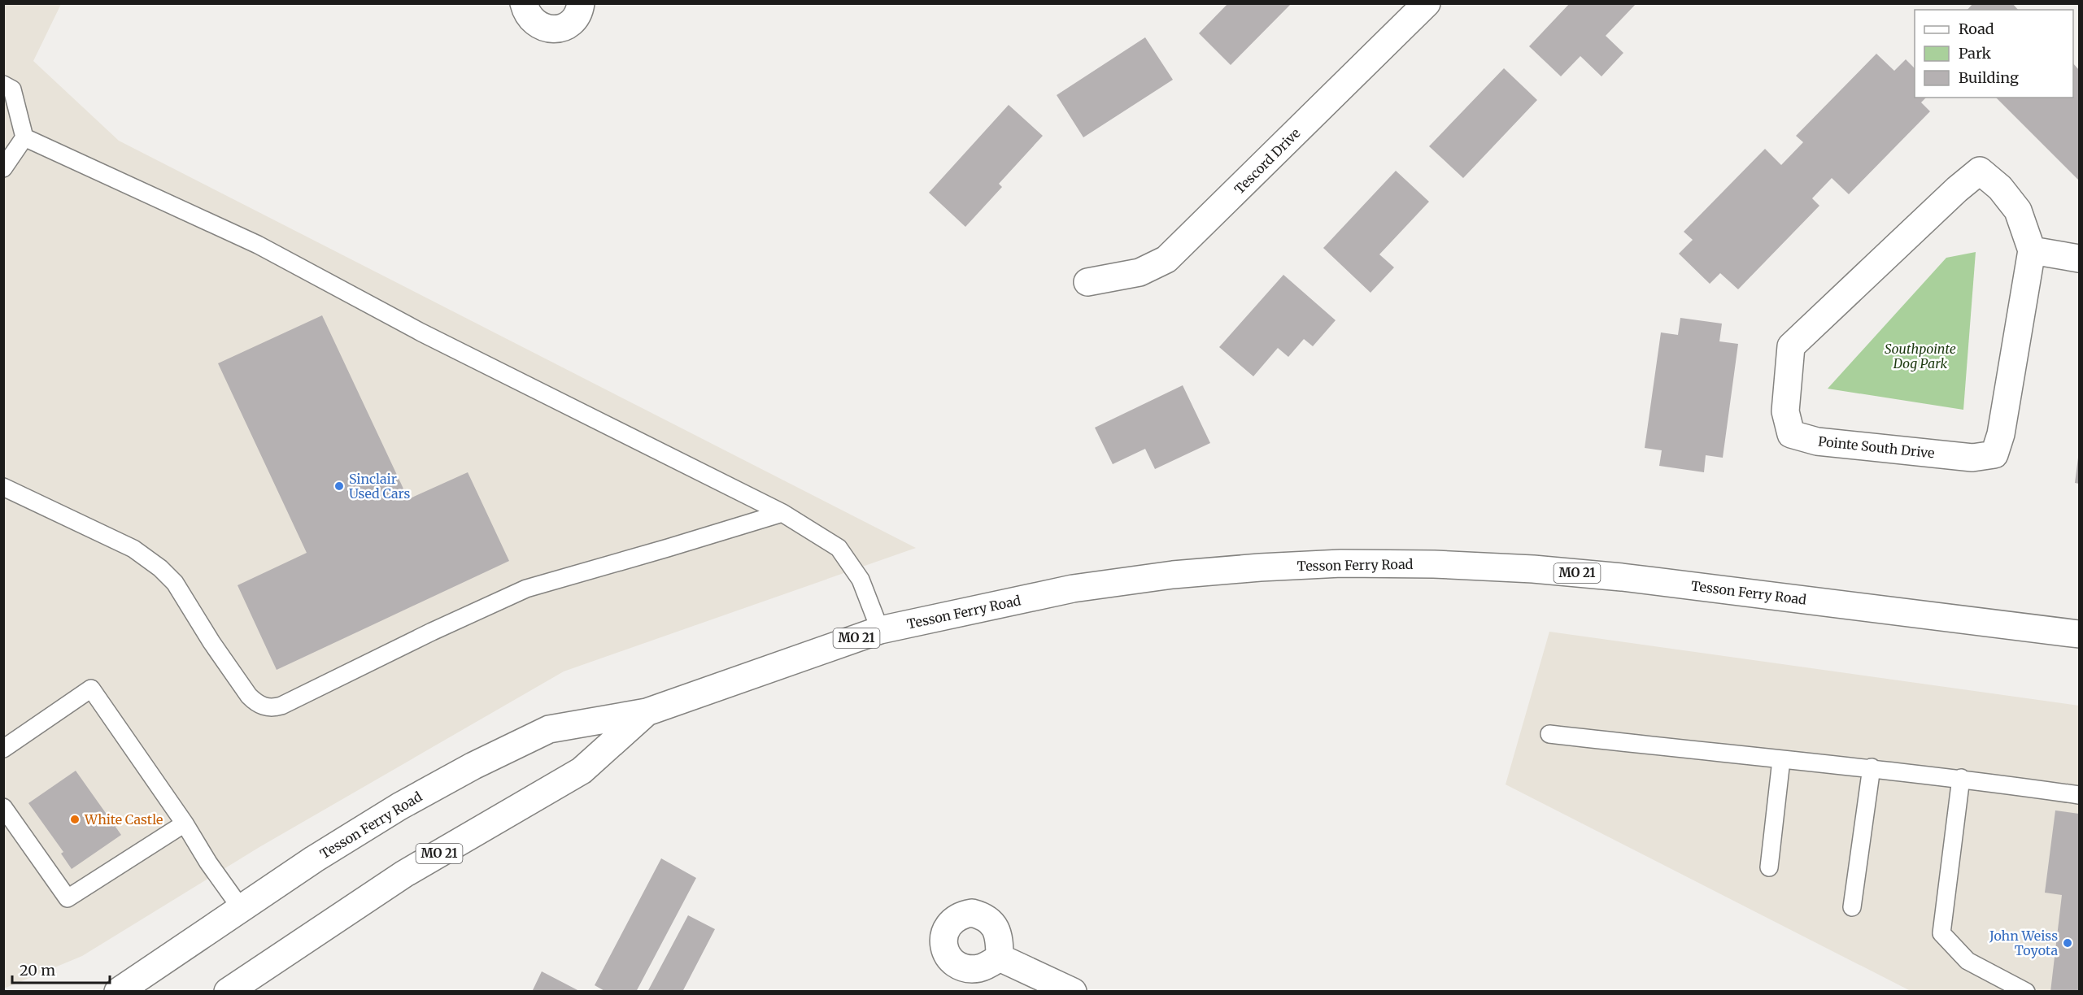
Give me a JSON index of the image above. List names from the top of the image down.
{
  "streets": {
    "main road": [
      "Tescord Drive",
      "Pointe South Drive",
      "Tesson Ferry Road",
      "MO 21"
    ]
  },
  "parks": ["Southpointe Dog Park"],
  "places": ["Sinclair Used Cars", "White Castle", "John Weiss Toyota"],
  "legend": ["Road", "Park", "Building"],
  "scale_bar": "20 m"
}
